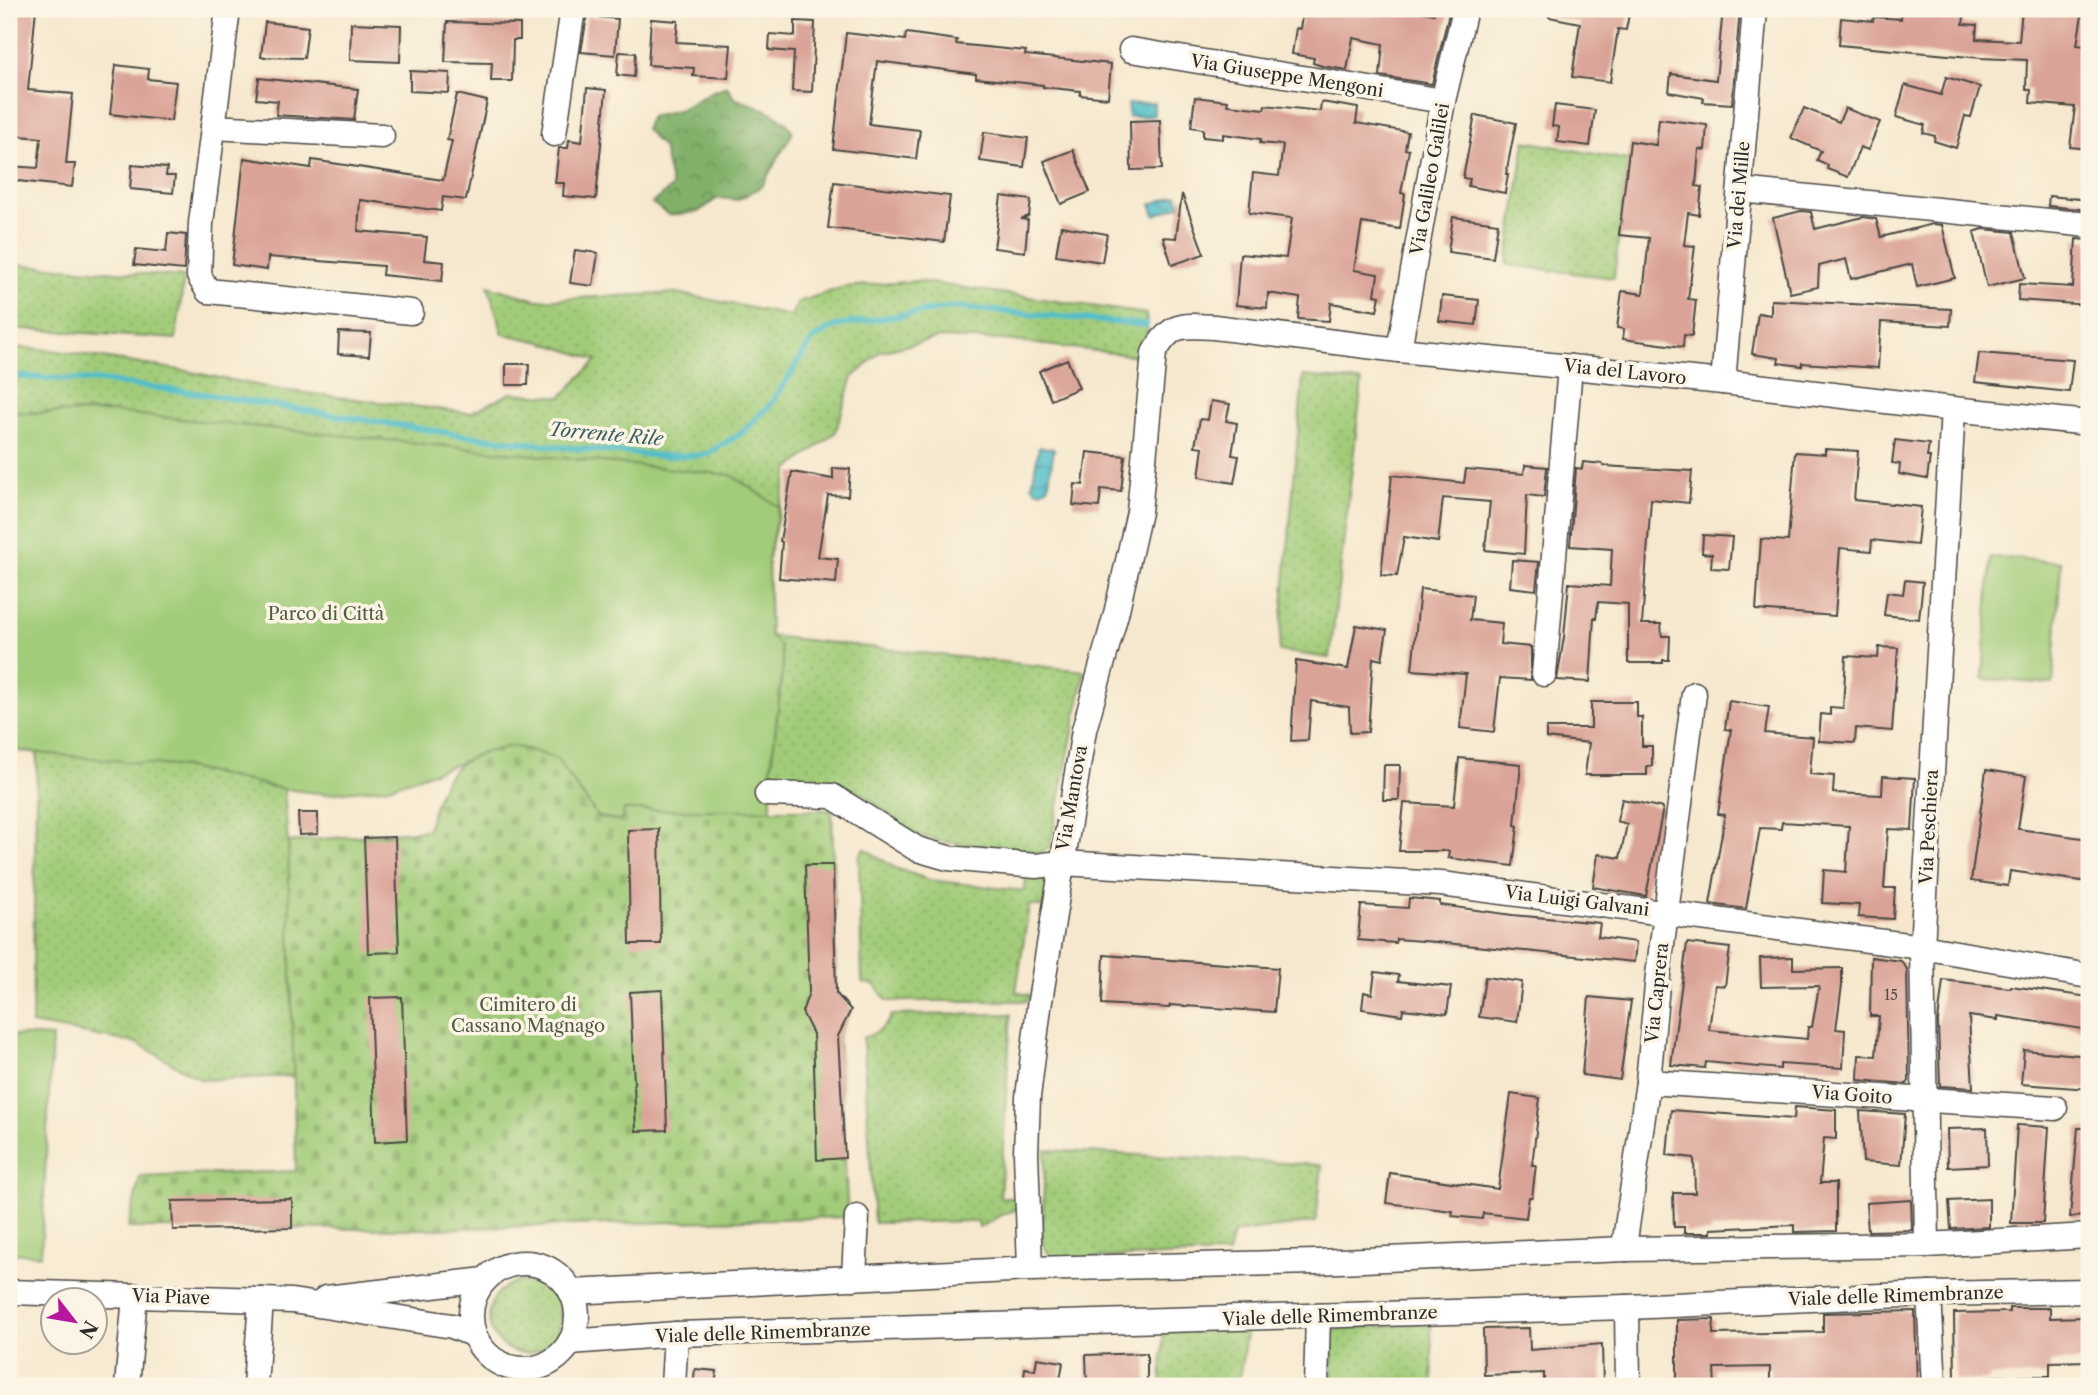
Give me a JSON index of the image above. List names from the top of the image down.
{
  "streets": {
    "street": [
      "Via Giuseppe Mengoni",
      "Via Galileo Galilei",
      "Via dei Mille",
      "Via del Lavoro",
      "Via Mantova",
      "Via Peschiera",
      "Via Luigi Galvani",
      "Via Caprera",
      "Via Goito",
      "Viale delle Rimembranze",
      "Via Piave"
    ]
  },
  "crossings": [
    ["Via Giuseppe Mengoni", "Via Galileo Galilei"],
    ["Via Galileo Galilei", "Via del Lavoro"],
    ["Via dei Mille", "Via del Lavoro"],
    ["Via del Lavoro", "Via Mantova"],
    ["Via del Lavoro", "Via Peschiera"],
    ["Via Mantova", "Via Luigi Galvani"],
    ["Via Peschiera", "Via Luigi Galvani"],
    ["Via Peschiera", "Via Goito"],
    ["Via Luigi Galvani", "Via Caprera"],
    ["Via Caprera", "Via Goito"],
    ["Viale delle Rimembranze", "Via Piave"]
  ],
  "water": ["Torrente Rile"],
  "parks": ["Parco di Città", "Cimitero di Cassano Magnago"],
  "house_numbers": ["15"],
  "north": "bottom right"
}
